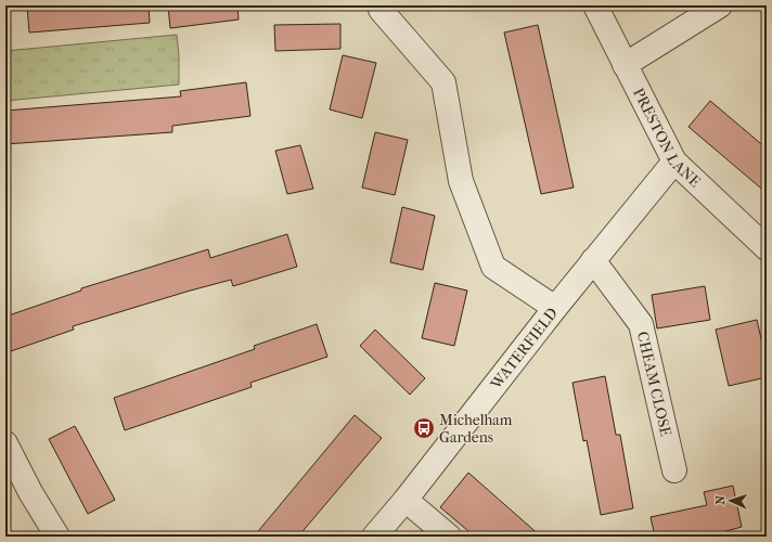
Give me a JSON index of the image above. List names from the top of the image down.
{
  "streets": {
    "street": ["PRESTON LANE", "WATERFIELD", "CHEAM CLOSE"]
  },
  "crossings": [
    ["PRESTON LANE", "WATERFIELD"],
    ["WATERFIELD", "CHEAM CLOSE"]
  ],
  "places": {
    "bus stop": ["Michelham Gardens"]
  },
  "north": "left"
}
